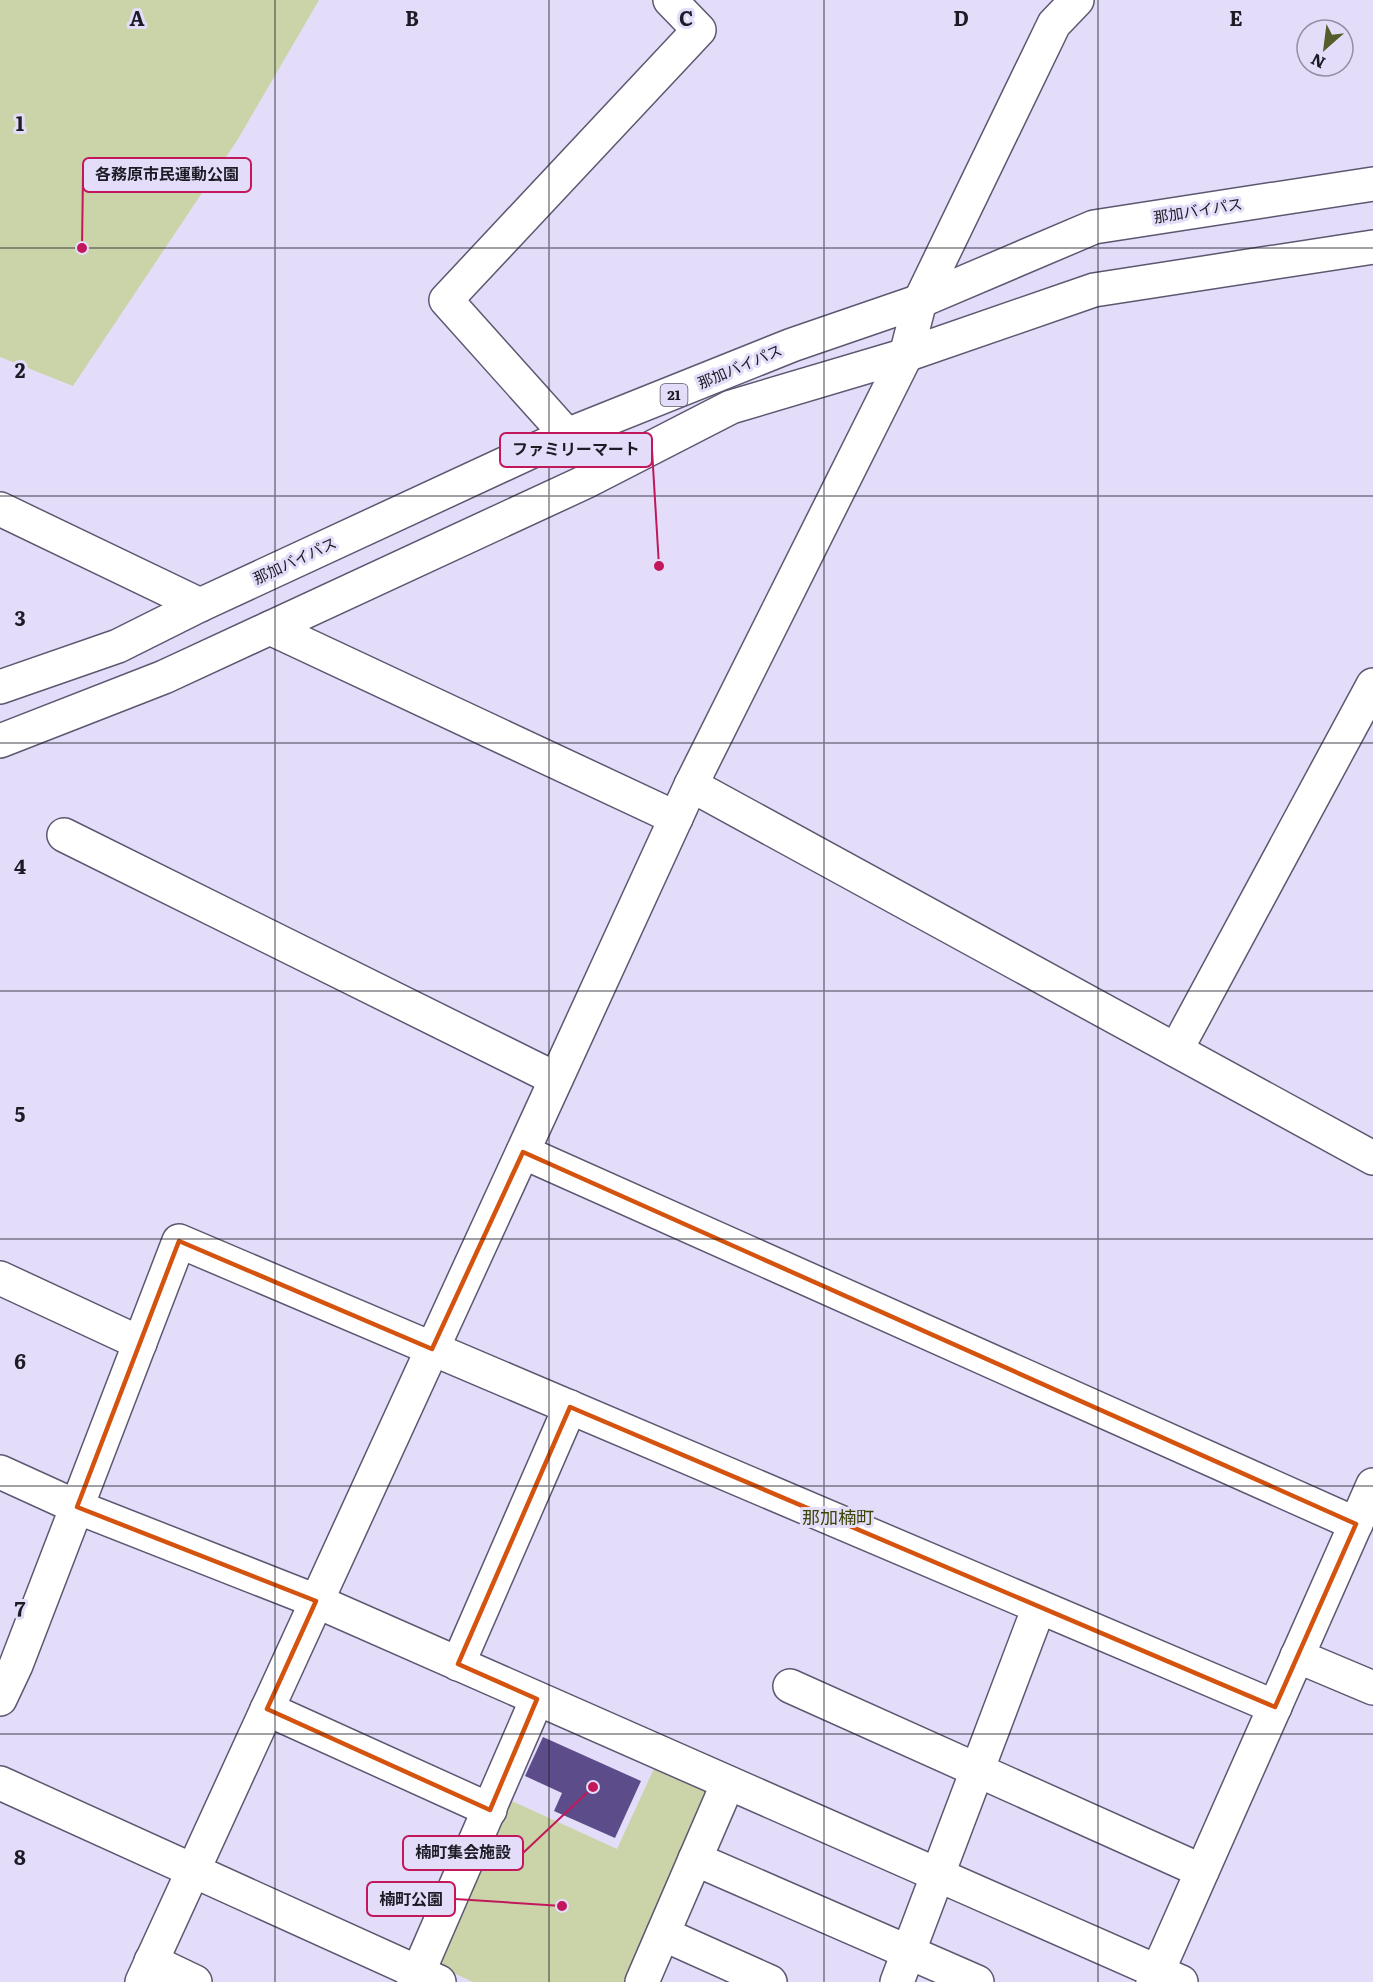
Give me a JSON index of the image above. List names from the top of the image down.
{
  "streets": {
    "main road": ["那加バイパス", "21"]
  },
  "districts": ["那加楠町"],
  "places": [
    "各務原市民運動公園",
    "ファミリーマート",
    "楠町集会施設",
    "楠町公園"
  ],
  "north": "bottom left",
  "grid": {
    "columns": [
      "A",
      "B",
      "C",
      "D",
      "E"
    ],
    "rows": [
      "1",
      "2",
      "3",
      "4",
      "5",
      "6",
      "7",
      "8"
    ]
  }
}
